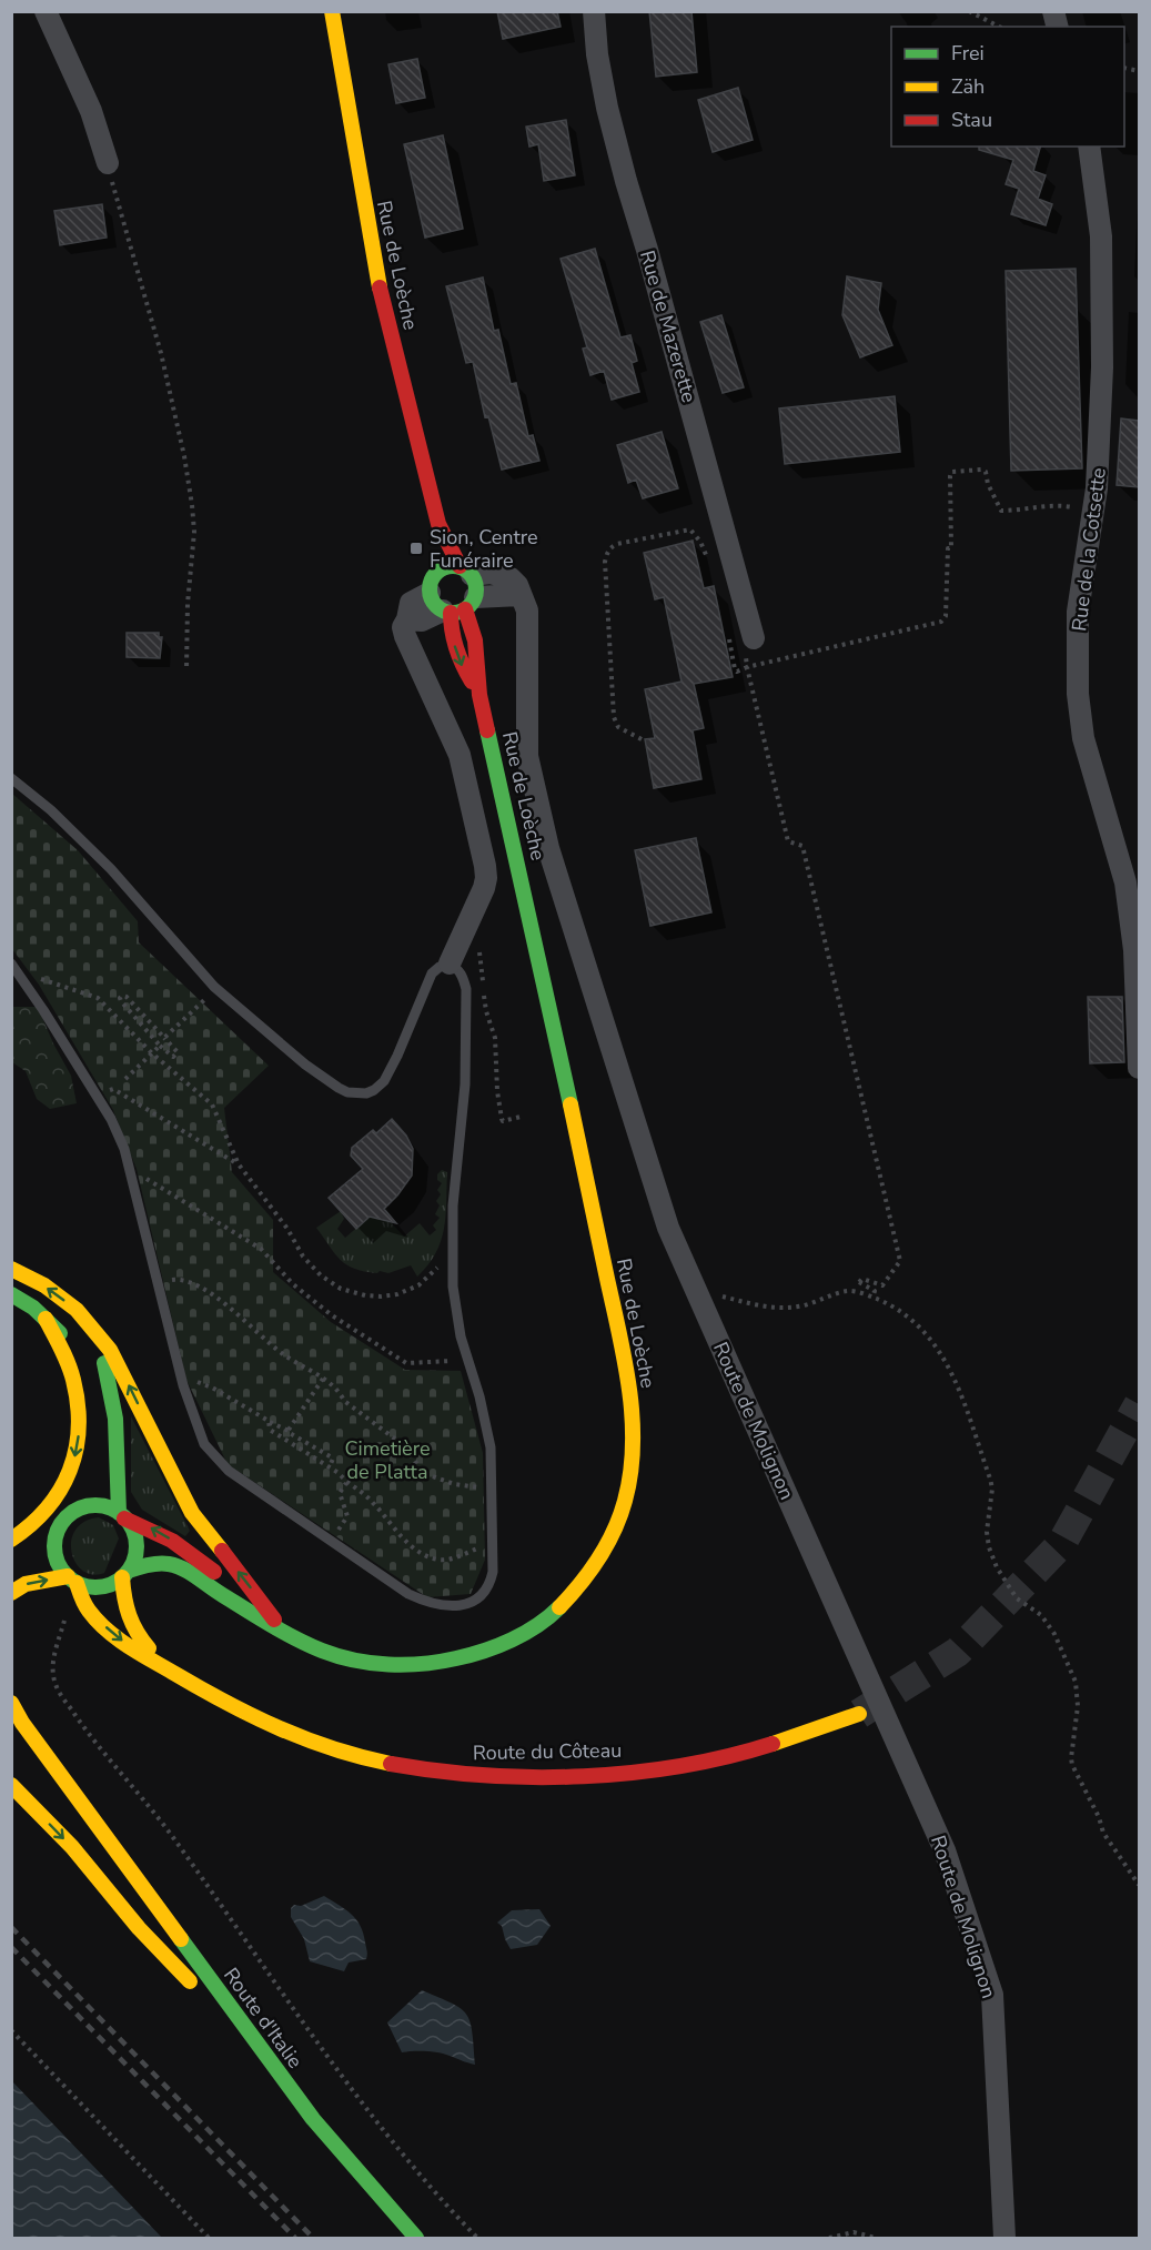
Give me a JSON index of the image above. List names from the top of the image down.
{
  "streets": {
    "street": [
      "Rue de Loèche",
      "Rue de Mazerette",
      "Rue de la Cotsette",
      "Route de Molignon",
      "Route du Côteau",
      "Route d'Italie"
    ]
  },
  "crossings": [
    ["Rue de Loèche", "Route du Côteau"]
  ],
  "parks": ["Cimetière de Platta"],
  "places": {
    "transit": ["Sion, Centre Funéraire"]
  },
  "legend": ["Frei", "Zäh", "Stau"]
}
